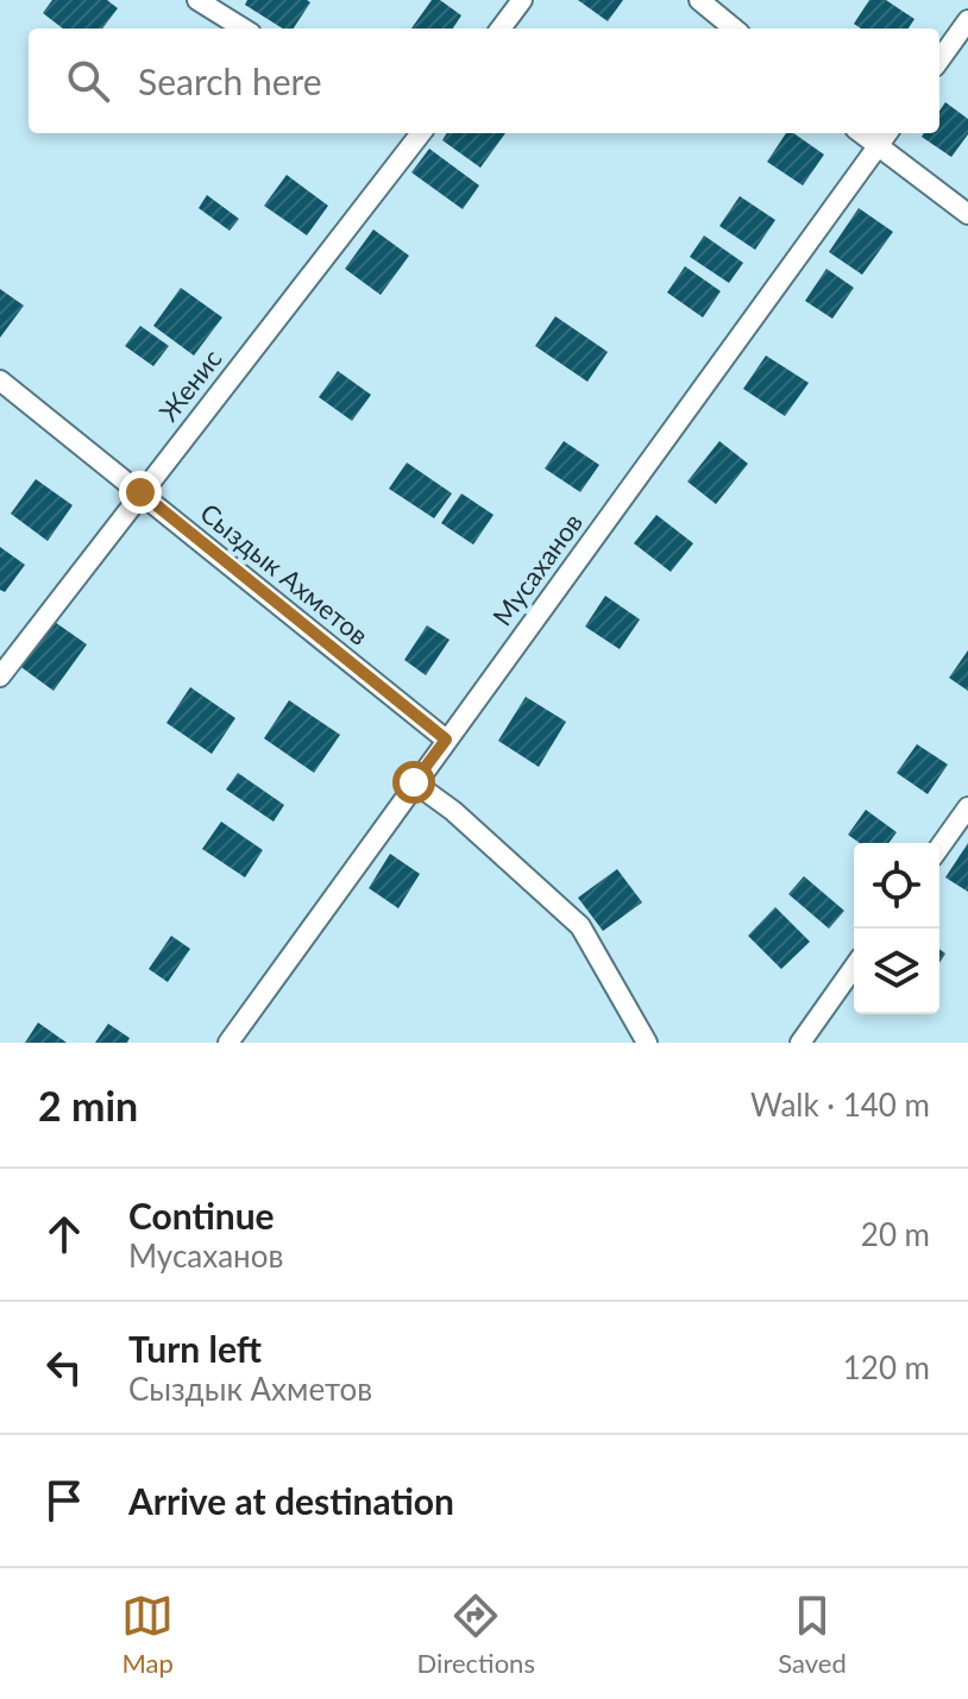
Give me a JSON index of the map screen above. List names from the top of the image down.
{
  "streets": {
    "street": ["Женис", "Мусаханов", "Сыздык Ахметов"]
  },
  "crossings": [
    ["Женис", "Сыздык Ахметов"],
    ["Мусаханов", "Сыздык Ахметов"]
  ],
  "page": {
    "search": "Search here",
    "heading": ["2 min", "Walk · 140 m"],
    "list": [
      ["Continue", "Мусаханов", "20 m"],
      ["Turn left", "Сыздык Ахметов", "120 m"],
      "Arrive at destination"
    ],
    "nav": ["Map", "Directions", "Saved"]
  }
}
